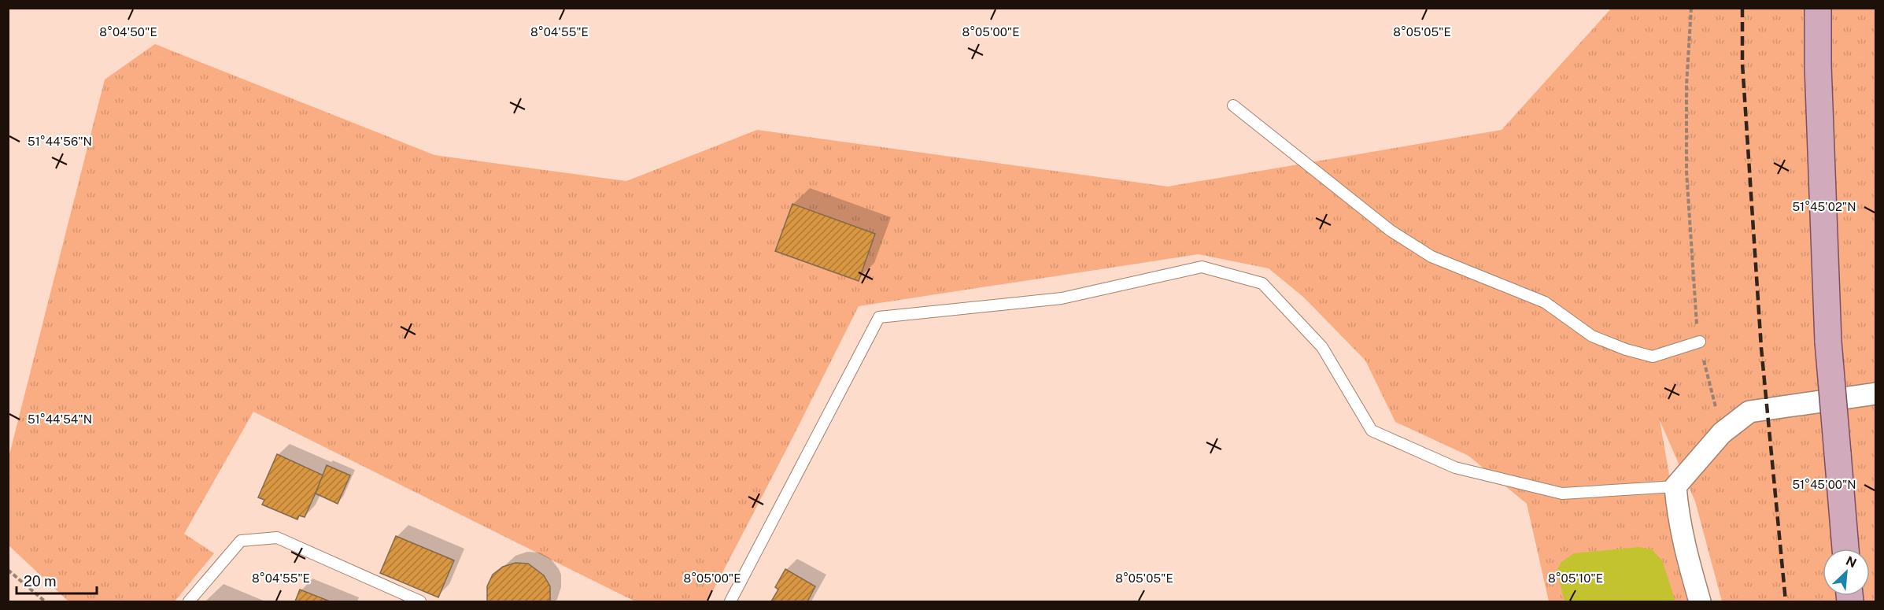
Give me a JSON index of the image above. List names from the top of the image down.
{
  "scale_bar": "20 m",
  "north": "top right",
  "coordinates": [
    "8°04'50\"E",
    "8°04'55\"E",
    "8°05'00\"E",
    "8°05'05\"E",
    "51°44'56\"N",
    "51°45'02\"N",
    "51°44'54\"N",
    "51°45'00\"N",
    "8°05'10\"E"
  ]
}
